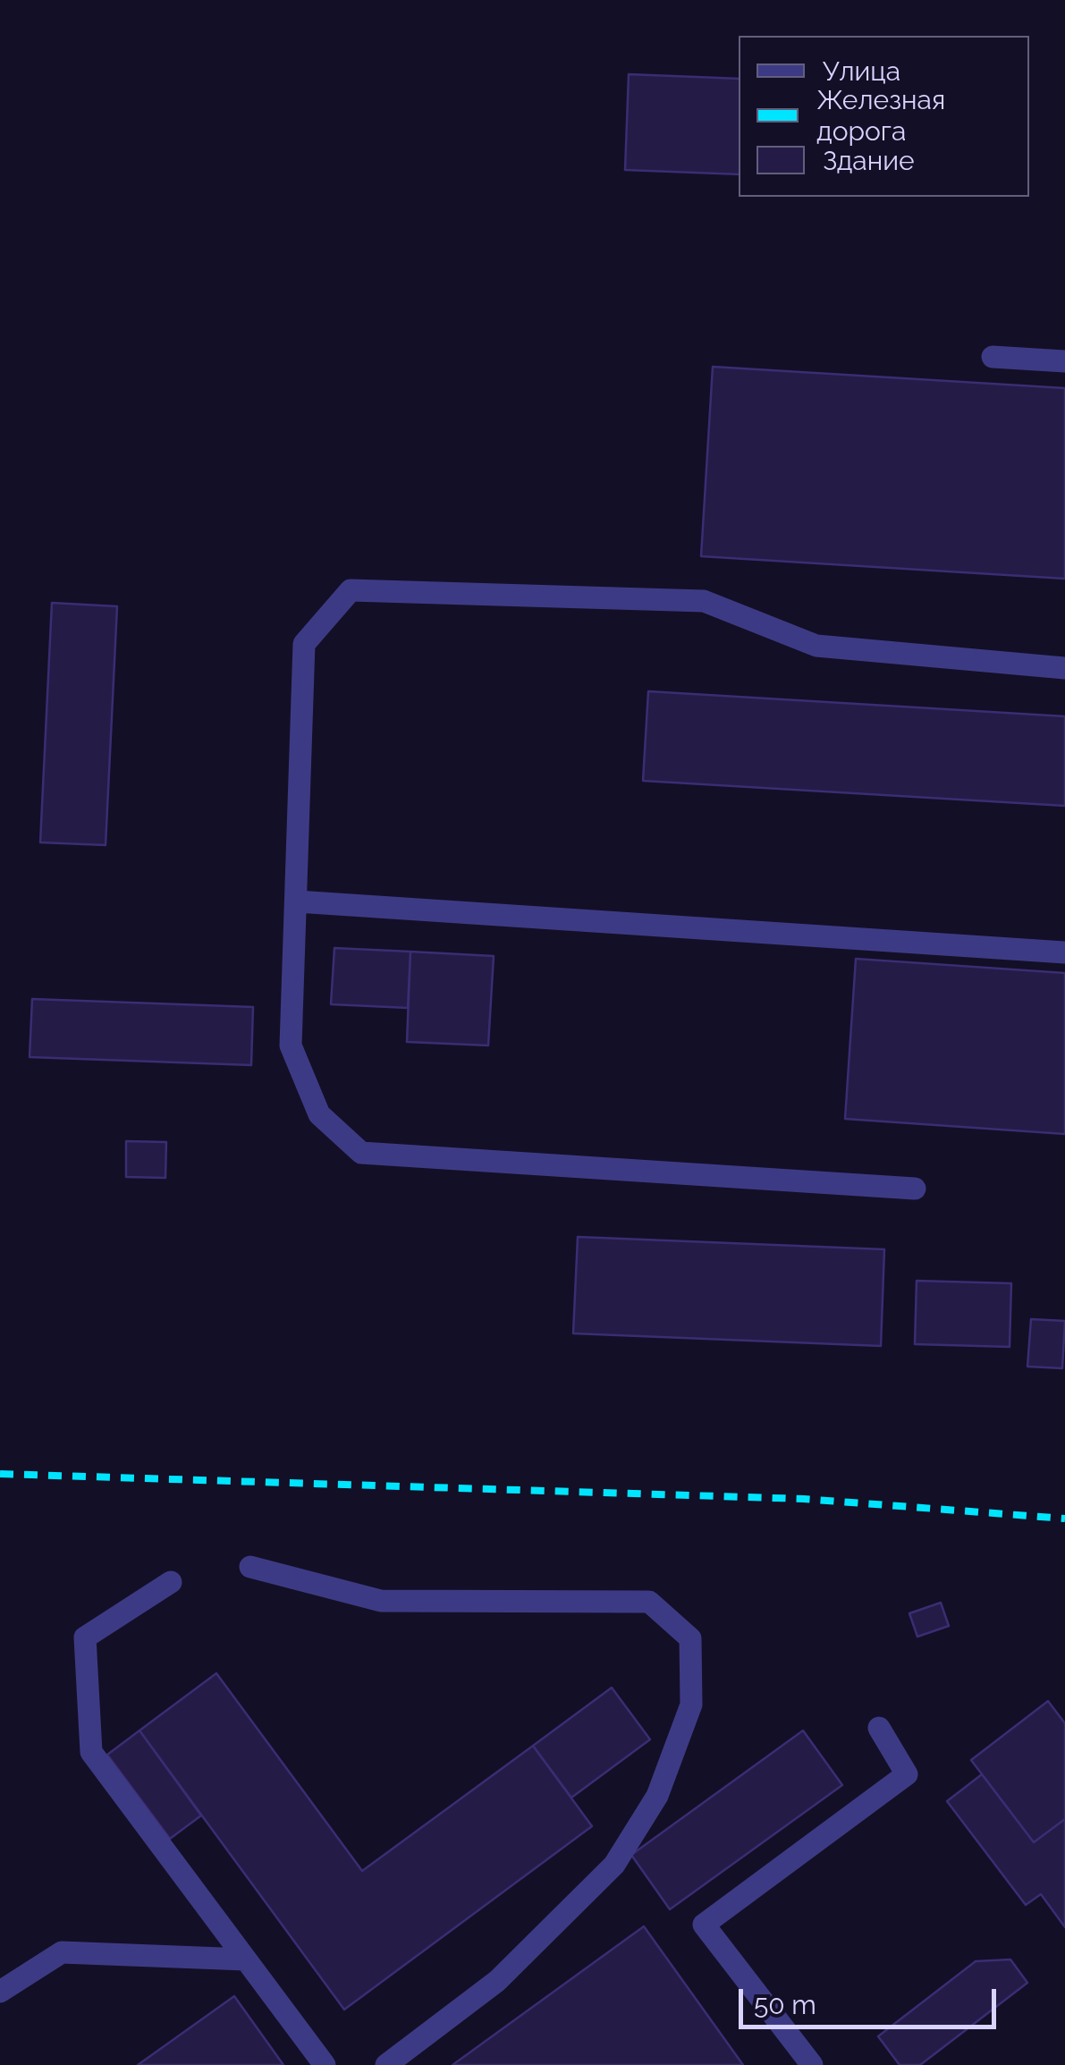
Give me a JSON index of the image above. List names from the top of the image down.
{
  "legend": ["Улица", "Железная дорога", "Здание"],
  "scale_bar": "50 m"
}
